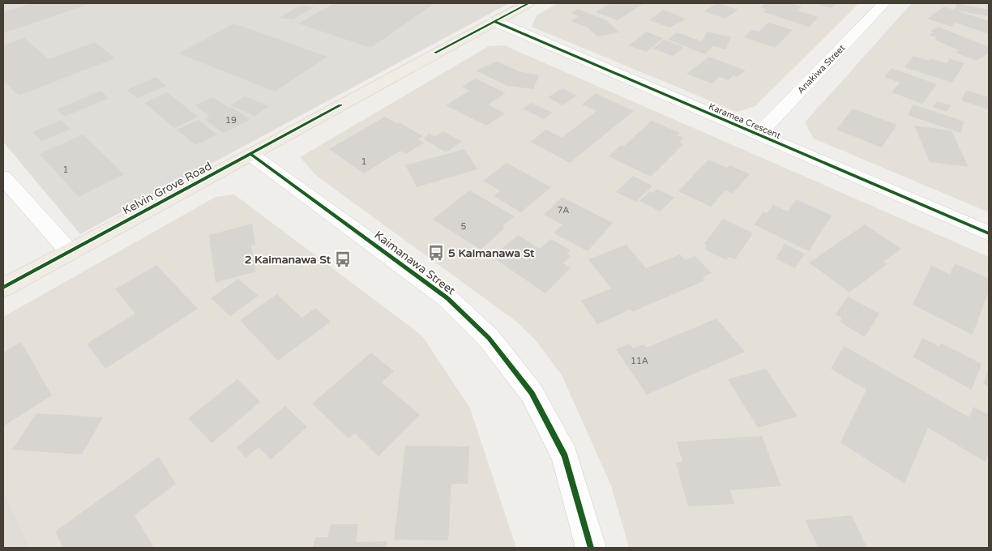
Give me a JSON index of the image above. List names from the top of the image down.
{
  "streets": {
    "main road": ["Kelvin Grove Road"],
    "street": ["Anakiwa Street", "Karamea Crescent", "Kaimanawa Street"]
  },
  "crossings": [
    ["Anakiwa Street", "Karamea Crescent"],
    ["Karamea Crescent", "Kelvin Grove Road"],
    ["Kelvin Grove Road", "Kaimanawa Street"]
  ],
  "places": {
    "bus stop": ["5 Kaimanawa St", "2 Kaimanawa St"]
  },
  "house_numbers": [
    "19",
    "1",
    "1",
    "7A",
    "5",
    "11A"
  ]
}
